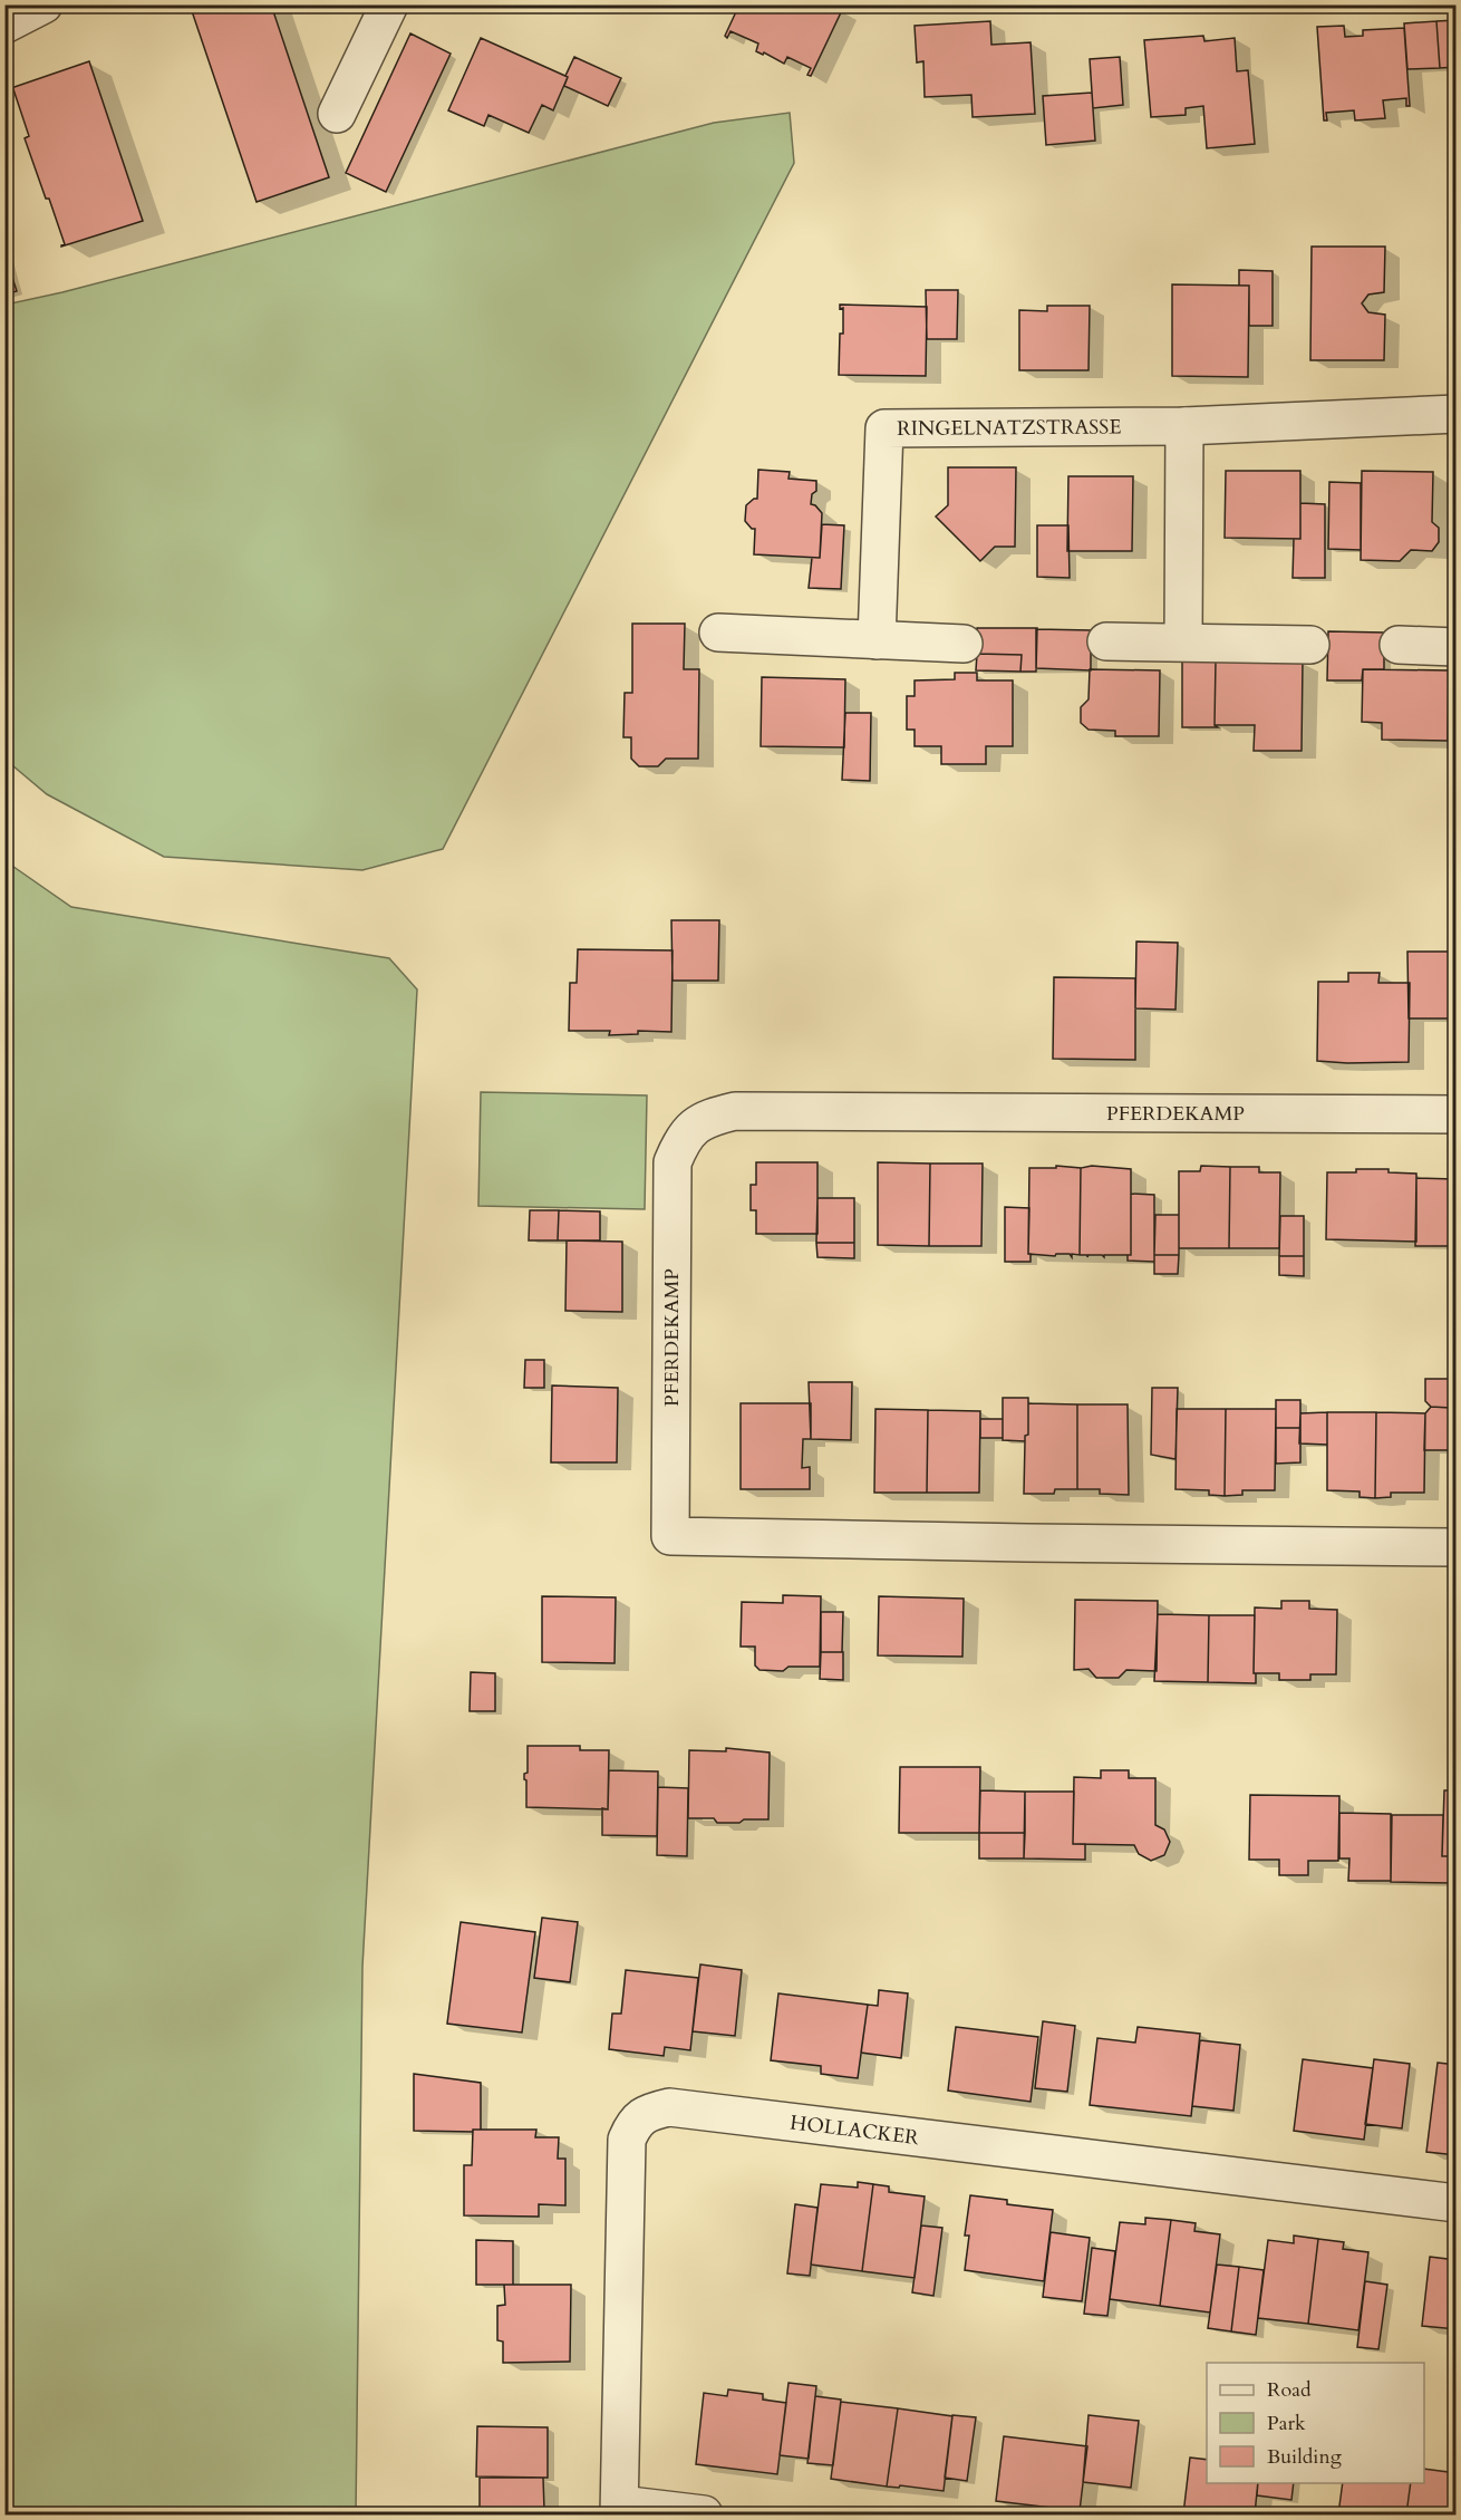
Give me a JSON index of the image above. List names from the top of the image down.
{
  "streets": {
    "street": ["RINGELNATZSTRASSE", "PFERDEKAMP", "HOLLACKER"]
  },
  "legend": ["Road", "Park", "Building"]
}
